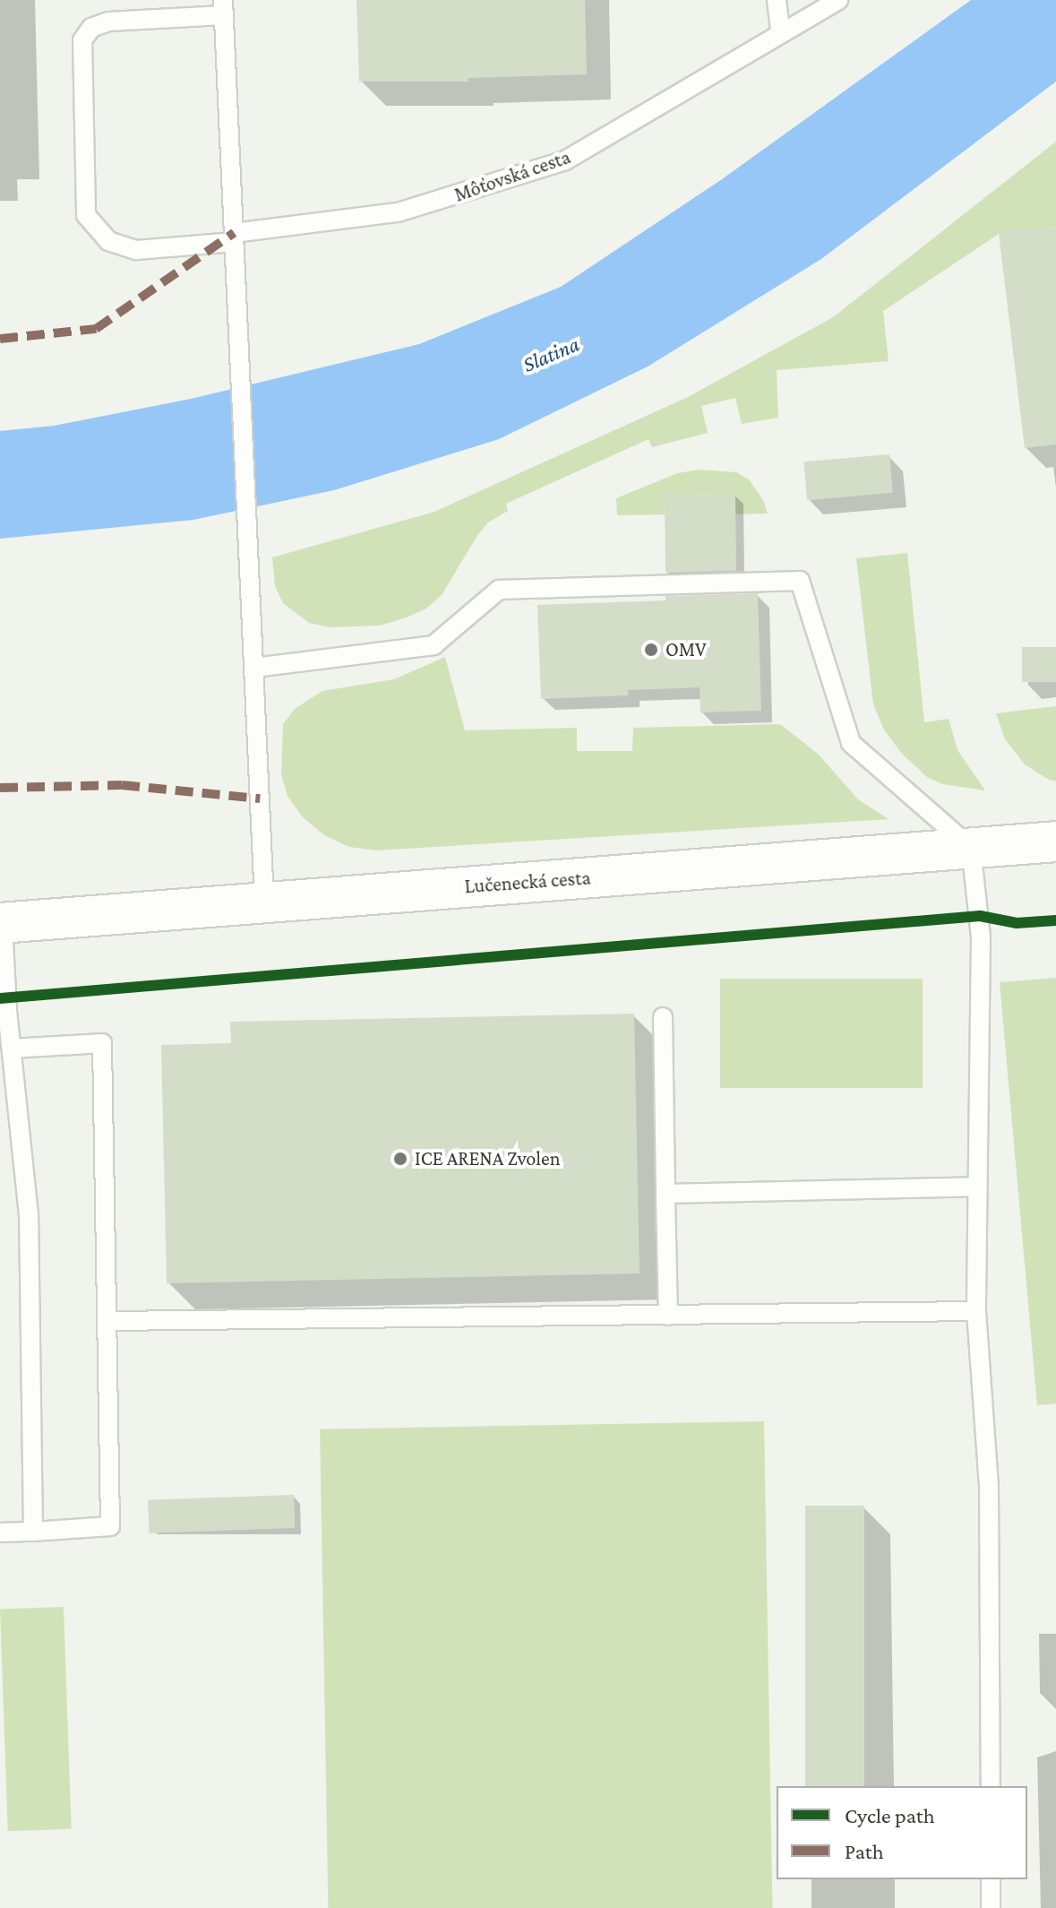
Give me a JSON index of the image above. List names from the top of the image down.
{
  "streets": {
    "main road": ["Lučenecká cesta"],
    "lane": ["Môťovská cesta"]
  },
  "crossings": [
    ["Môťovská cesta", "Lučenecká cesta"]
  ],
  "water": ["Slatina"],
  "places": ["OMV", "ICE ARENA Zvolen"],
  "legend": ["Cycle path", "Path"]
}
